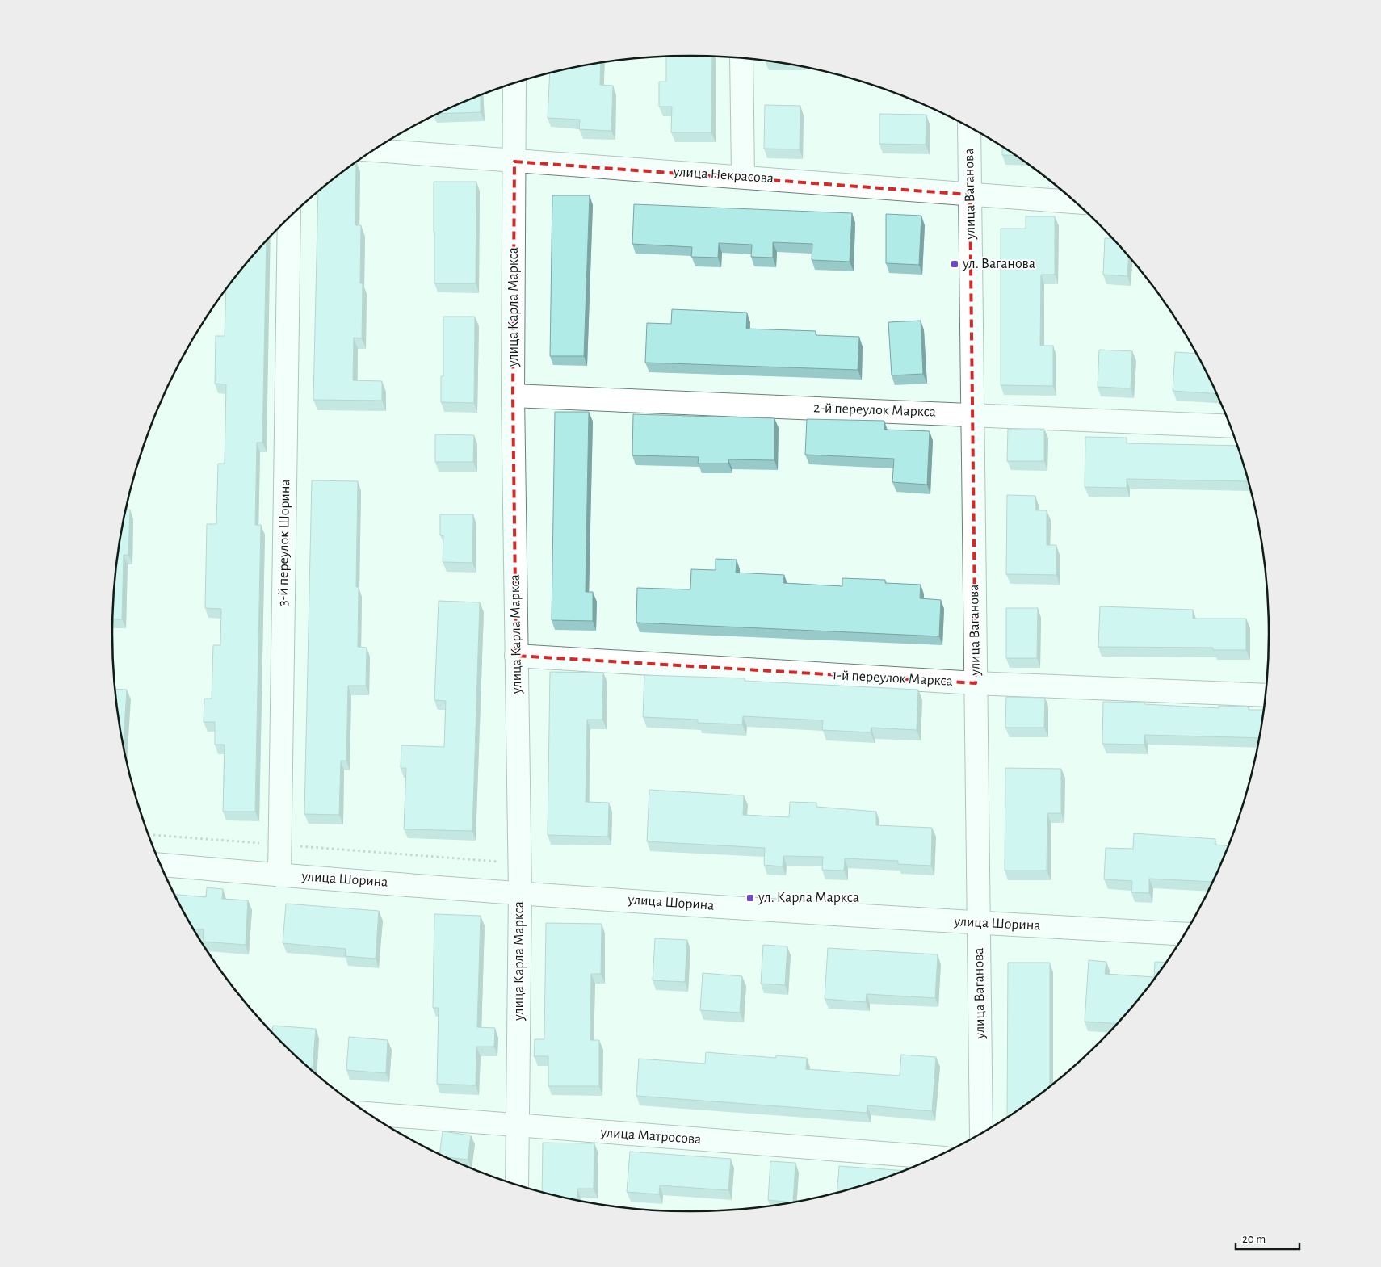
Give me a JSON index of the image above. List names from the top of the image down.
{
  "streets": {
    "street": [
      "улица Некрасова",
      "улица Ваганова",
      "улица Карла Маркса",
      "2-й переулок Маркса",
      "3-й переулок Шорина",
      "1-й переулок Маркса",
      "улица Шорина",
      "улица Матросова"
    ]
  },
  "crossings": [
    ["улица Некрасова", "улица Ваганова"],
    ["улица Некрасова", "улица Карла Маркса"],
    ["улица Ваганова", "2-й переулок Маркса"],
    ["улица Ваганова", "1-й переулок Маркса"],
    ["улица Ваганова", "улица Шорина"],
    ["улица Карла Маркса", "2-й переулок Маркса"],
    ["улица Карла Маркса", "1-й переулок Маркса"],
    ["улица Карла Маркса", "улица Шорина"],
    ["улица Карла Маркса", "улица Матросова"],
    ["3-й переулок Шорина", "улица Шорина"]
  ],
  "places": {
    "transit": ["ул. Ваганова", "ул. Карла Маркса"]
  },
  "scale_bar": "20 m"
}
